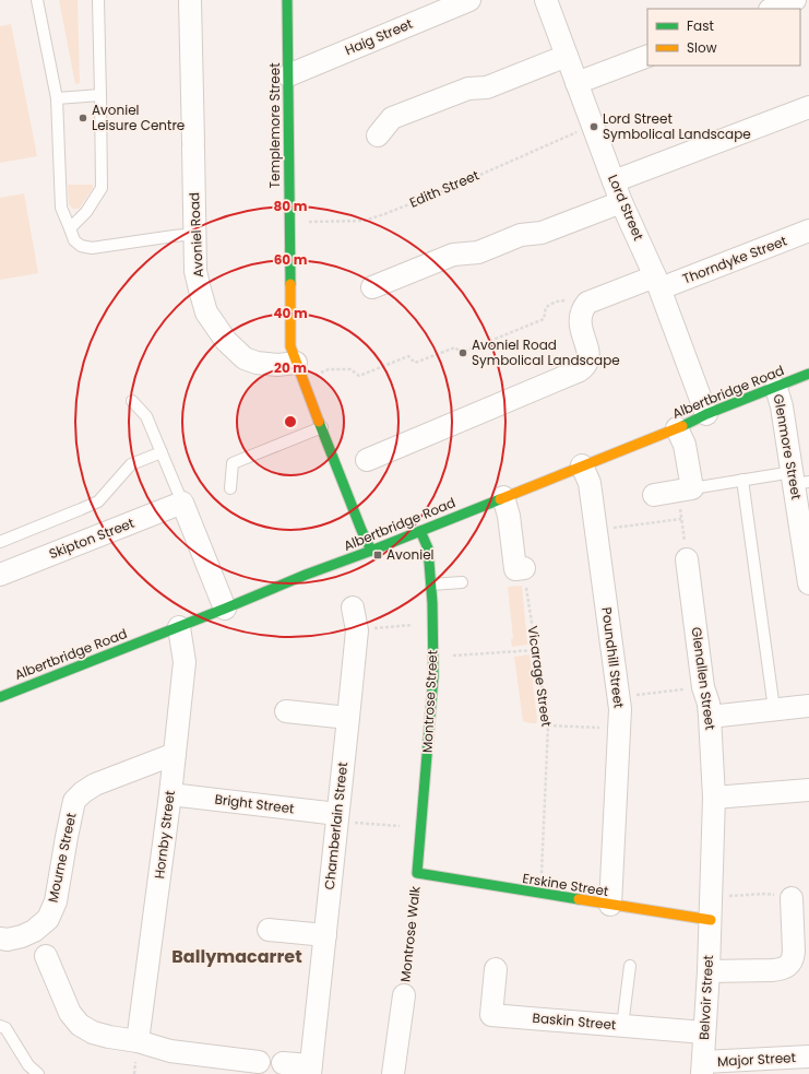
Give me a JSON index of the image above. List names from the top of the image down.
{
  "streets": {
    "street": [
      "Haig Street",
      "Templemore Street",
      "Lord Street",
      "Avoniel Road",
      "Thorndyke Street",
      "Albertbridge Road",
      "Glenmore Street",
      "Skipton Street",
      "Poundhill Street",
      "Glenallen Street",
      "Montrose Street",
      "Bright Street",
      "Chamberlain Street",
      "Hornby Street",
      "Mourne Street",
      "Erskine Street",
      "Belvoir Street",
      "Baskin Street",
      "Major Street"
    ],
    "path": ["Edith Street", "Vicarage Street", "Montrose Walk"]
  },
  "crossings": [
    ["Haig Street", "Templemore Street"],
    ["Templemore Street", "Edith Street"],
    ["Templemore Street", "Avoniel Road"],
    ["Templemore Street", "Albertbridge Road"],
    ["Edith Street", "Lord Street"],
    ["Lord Street", "Thorndyke Street"],
    ["Lord Street", "Albertbridge Road"],
    ["Albertbridge Road", "Glenmore Street"],
    ["Albertbridge Road", "Poundhill Street"],
    ["Albertbridge Road", "Montrose Street"],
    ["Albertbridge Road", "Hornby Street"],
    ["Poundhill Street", "Erskine Street"],
    ["Vicarage Street", "Erskine Street"],
    ["Glenallen Street", "Erskine Street"],
    ["Glenallen Street", "Belvoir Street"],
    ["Montrose Street", "Erskine Street"],
    ["Montrose Street", "Montrose Walk"],
    ["Bright Street", "Chamberlain Street"],
    ["Bright Street", "Hornby Street"],
    ["Hornby Street", "Mourne Street"],
    ["Erskine Street", "Montrose Walk"],
    ["Erskine Street", "Belvoir Street"],
    ["Belvoir Street", "Baskin Street"],
    ["Belvoir Street", "Major Street"]
  ],
  "districts": ["Ballymacarret"],
  "places": {
    "other": ["Avoniel Leisure Centre", "Lord Street Symbolical Landscape", "Avoniel Road Symbolical Landscape"],
    "transit": ["Avoniel"]
  },
  "legend": ["Fast", "Slow"],
  "rings": [
    "80 m",
    "60 m",
    "40 m",
    "20 m"
  ]
}
